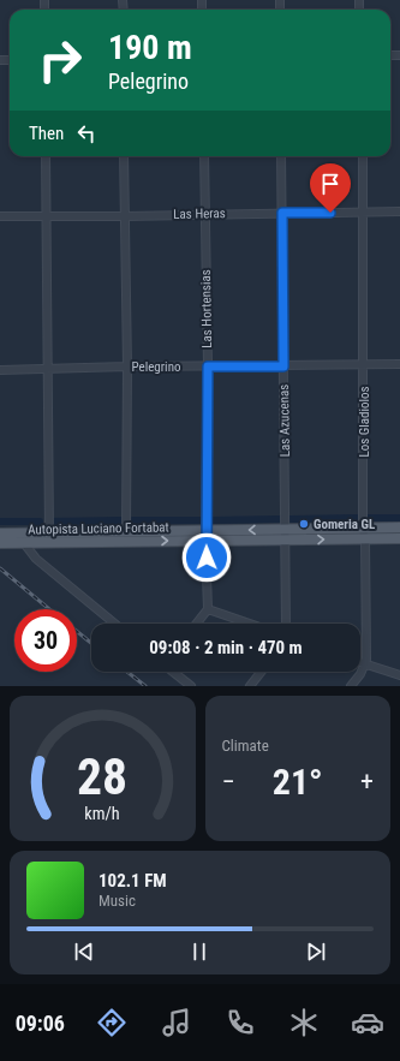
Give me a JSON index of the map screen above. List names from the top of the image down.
{
  "streets": {
    "main road": ["Autopista Luciano Fortabat"],
    "street": [
      "Las Heras",
      "Las Hortensias",
      "Pelegrino",
      "Las Azucenas",
      "Los Gladiolos"
    ]
  },
  "crossings": [
    ["Las Heras", "Las Hortensias"],
    ["Las Heras", "Las Azucenas"],
    ["Las Heras", "Los Gladiolos"],
    ["Las Hortensias", "Pelegrino"],
    ["Las Hortensias", "Autopista Luciano Fortabat"],
    ["Pelegrino", "Las Azucenas"],
    ["Pelegrino", "Los Gladiolos"],
    ["Las Azucenas", "Autopista Luciano Fortabat"],
    ["Los Gladiolos", "Autopista Luciano Fortabat"]
  ],
  "places": ["Gomeria GL"],
  "page": {
    "turn": ["190 m", "Pelegrino"],
    "then": "Then",
    "limit": "30",
    "trip": "09:08 · 2 min · 470 m",
    "tile": "Climate",
    "heat": ["−", "21°", "+"],
    "song": ["102.1 FM", "Music"],
    "tabs": "09:06",
    "gauge": ["28", "km/h"]
  }
}
